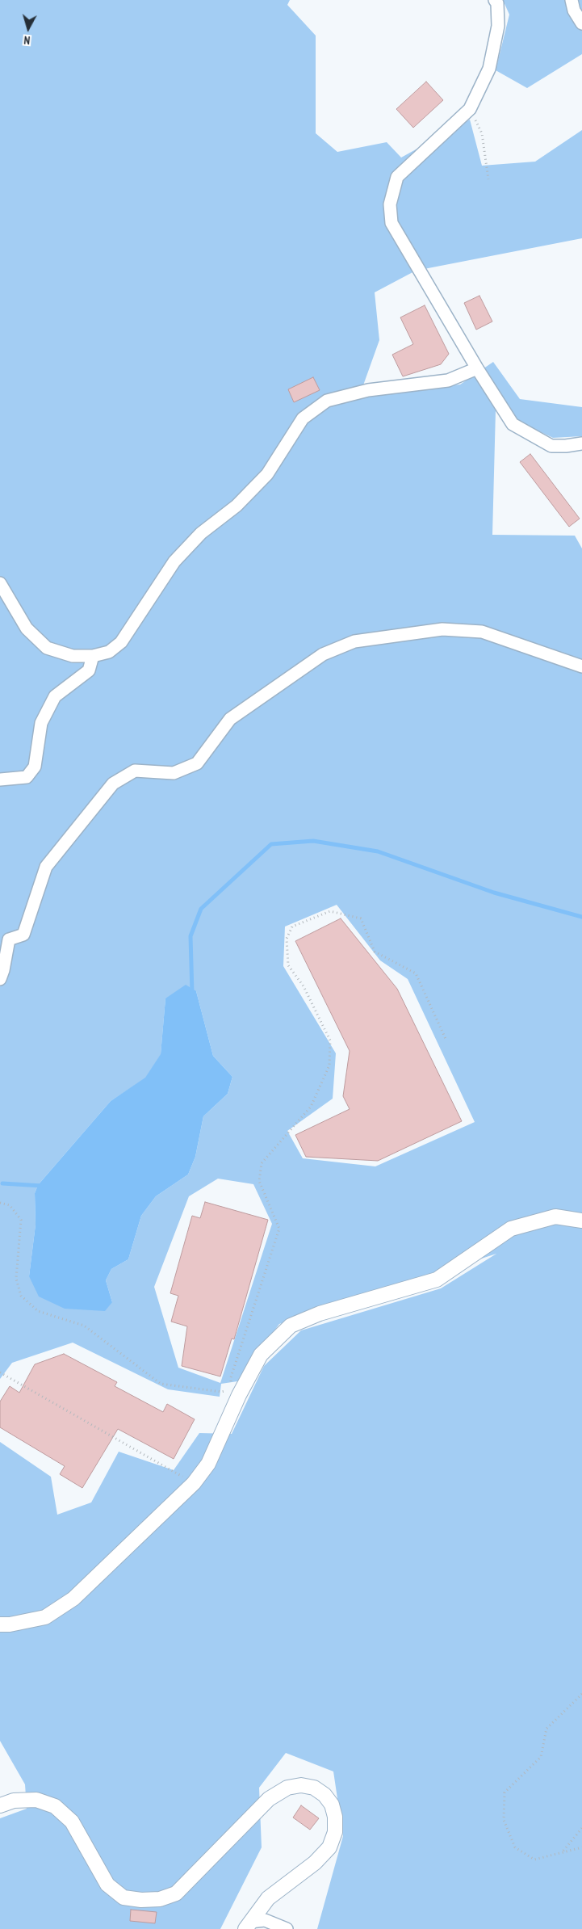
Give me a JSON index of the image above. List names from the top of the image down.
{
  "north": "bottom"
}
